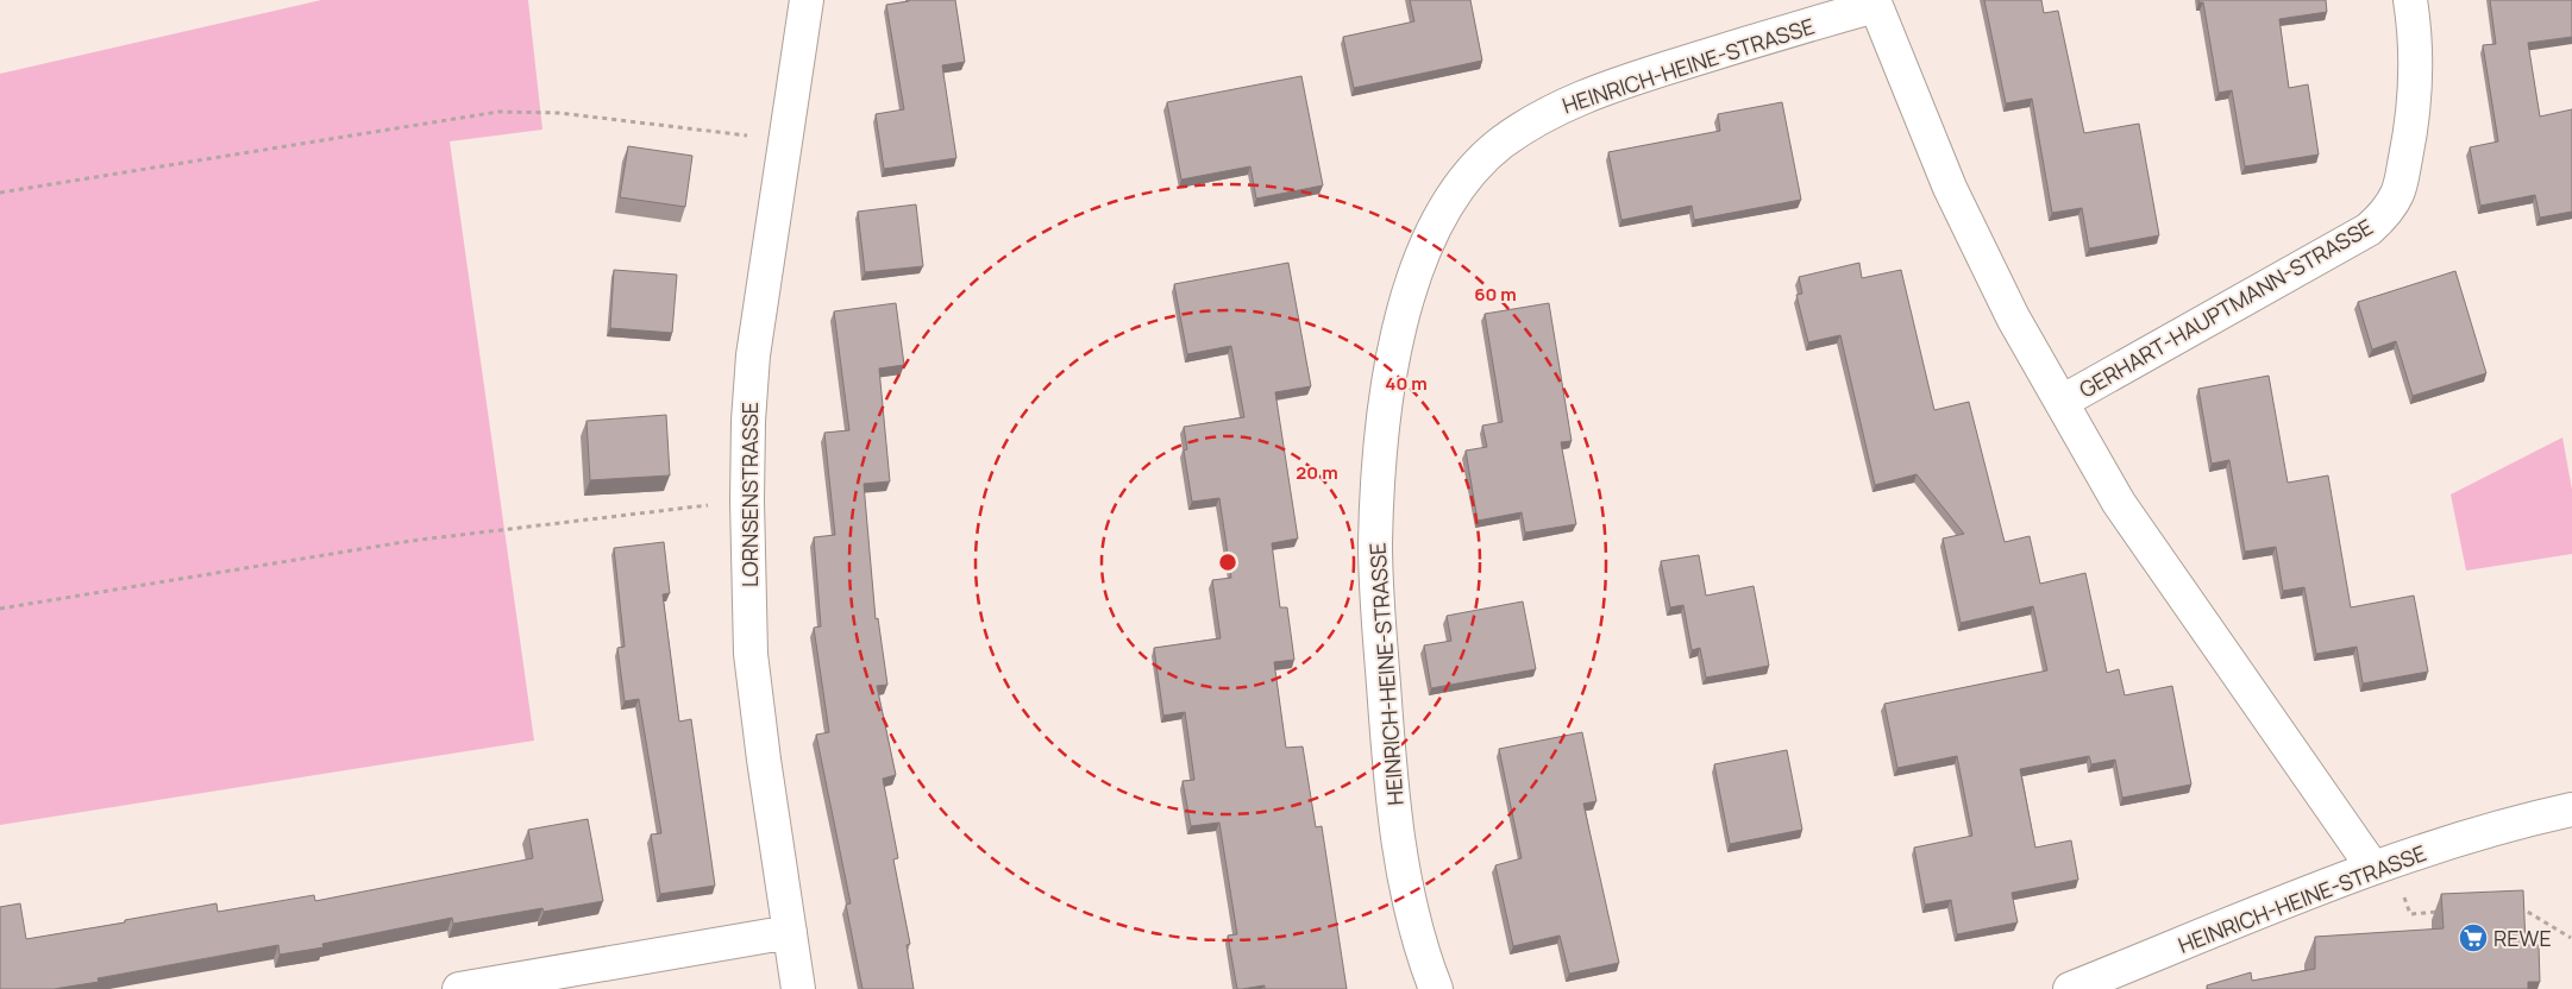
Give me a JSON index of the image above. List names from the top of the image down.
{
  "streets": {
    "street": ["HEINRICH-HEINE-STRASSE", "GERHART-HAUPTMANN-STRASSE", "LORNSENSTRASSE"]
  },
  "crossings": [
    ["HEINRICH-HEINE-STRASSE", "GERHART-HAUPTMANN-STRASSE"]
  ],
  "places": {
    "supermarket": ["REWE"]
  },
  "rings": ["60 m", "40 m", "20 m"]
}
